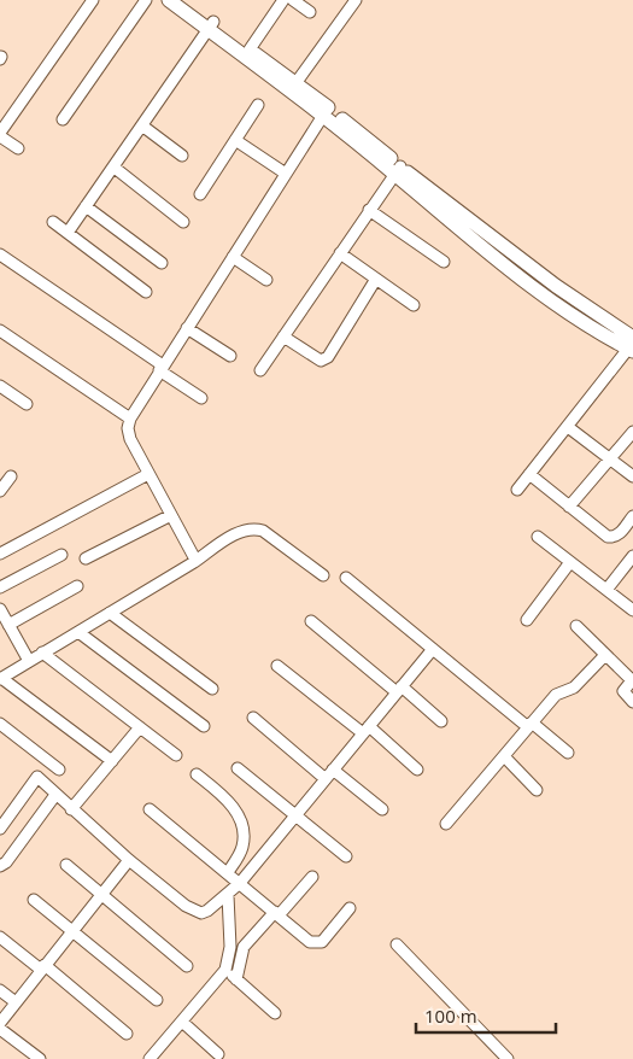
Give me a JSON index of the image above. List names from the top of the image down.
{
  "scale_bar": "100 m"
}
